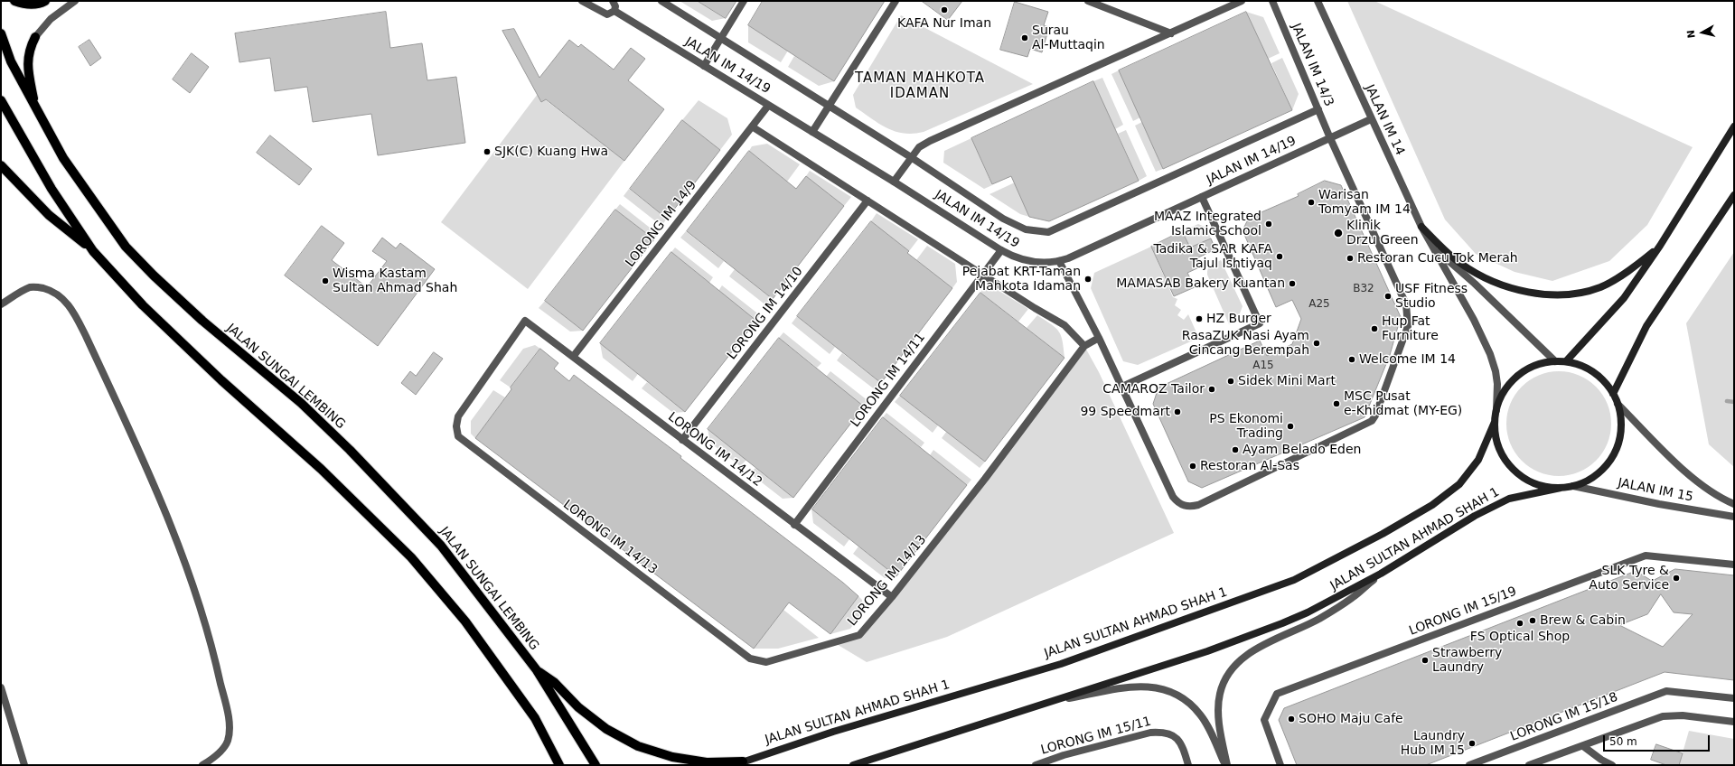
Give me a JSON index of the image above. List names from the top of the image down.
{
  "streets": {
    "main road": ["JALAN SUNGAI LEMBING", "JALAN SULTAN AHMAD SHAH 1"],
    "street": [
      "JALAN IM 14/3",
      "JALAN IM 14/19",
      "JALAN IM 14",
      "LORONG IM 14/9",
      "LORONG IM 14/10",
      "LORONG IM 14/11",
      "LORONG IM 14/12",
      "JALAN IM 15",
      "LORONG IM 14/13",
      "LORONG IM 15/19",
      "LORONG IM 15/18",
      "LORONG IM 15/11"
    ]
  },
  "crossings": [
    ["JALAN IM 14/3", "JALAN IM 14/19"],
    ["JALAN IM 14/19", "JALAN IM 14"],
    ["JALAN IM 14/19", "LORONG IM 14/9"],
    ["JALAN IM 14/19", "LORONG IM 14/11"],
    ["JALAN IM 14", "JALAN IM 15"],
    ["JALAN IM 14", "JALAN SULTAN AHMAD SHAH 1"],
    ["LORONG IM 14/9", "LORONG IM 14/12"],
    ["LORONG IM 14/10", "LORONG IM 14/12"],
    ["LORONG IM 14/11", "LORONG IM 14/12"],
    ["LORONG IM 14/12", "LORONG IM 14/13"],
    ["JALAN IM 15", "JALAN SULTAN AHMAD SHAH 1"]
  ],
  "districts": ["TAMAN MAHKOTA IDAMAN"],
  "places": [
    "KAFA Nur Iman",
    "Surau Al-Muttaqin",
    "SJK(C) Kuang Hwa",
    "Warisan Tomyam IM 14",
    "MAAZ Integrated Islamic School",
    "Klinik Drzu Green",
    "Tadika & SAR KAFA Tajul Ishtiyaq",
    "Restoran Cucu Tok Merah",
    "Pejabat KRT-Taman Mahkota Idaman",
    "Wisma Kastam Sultan Ahmad Shah",
    "MAMASAB Bakery Kuantan",
    "USF Fitness Studio",
    "HZ Burger",
    "Hup Fat Furniture",
    "RasaZUK Nasi Ayam Cincang Berempah",
    "Welcome IM 14",
    "Sidek Mini Mart",
    "CAMAROZ Tailor",
    "MSC Pusat e-Khidmat (MY-EG)",
    "99 Speedmart",
    "PS Ekonomi Trading",
    "Ayam Belado Eden",
    "Restoran Al-Sas",
    "SLK Tyre & Auto Service",
    "Brew & Cabin",
    "FS Optical Shop",
    "Strawberry Laundry",
    "SOHO Maju Cafe",
    "Laundry Hub IM 15"
  ],
  "house_numbers": ["B32", "A25", "A15"],
  "scale_bar": "50 m",
  "north": "left"
}
